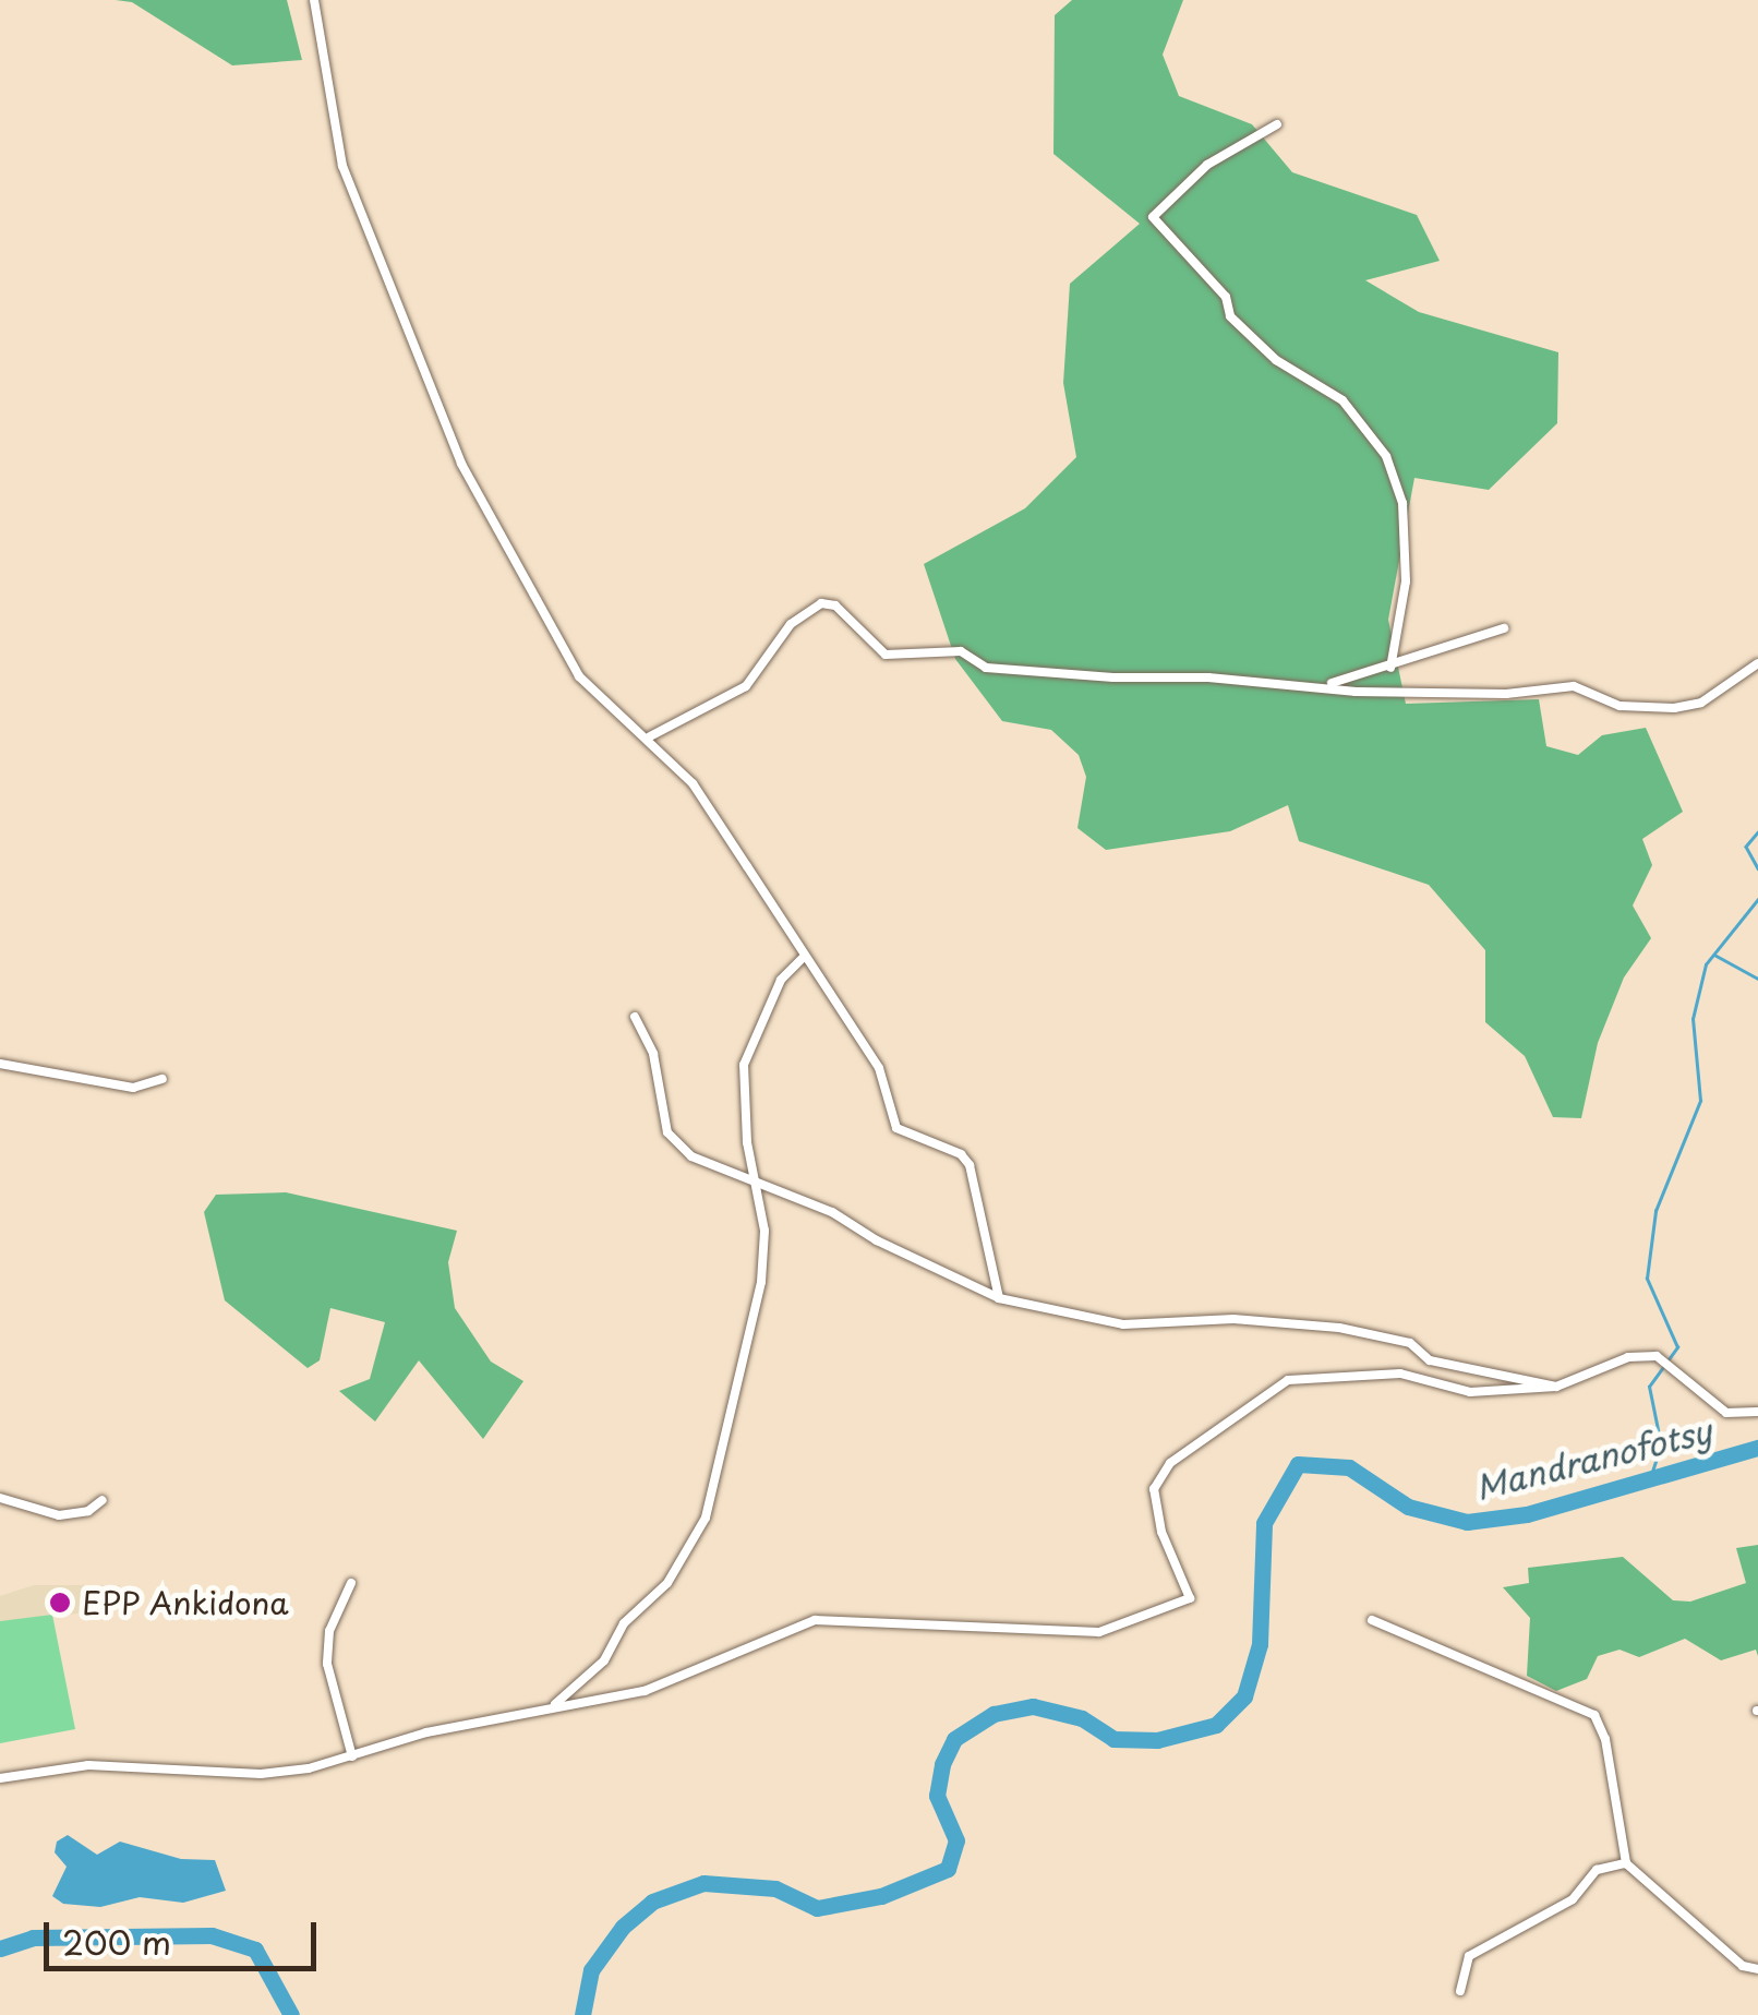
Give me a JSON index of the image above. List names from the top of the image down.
{
  "water": ["Mandranofotsy"],
  "places": ["EPP Ankidona"],
  "scale_bar": "200 m"
}
